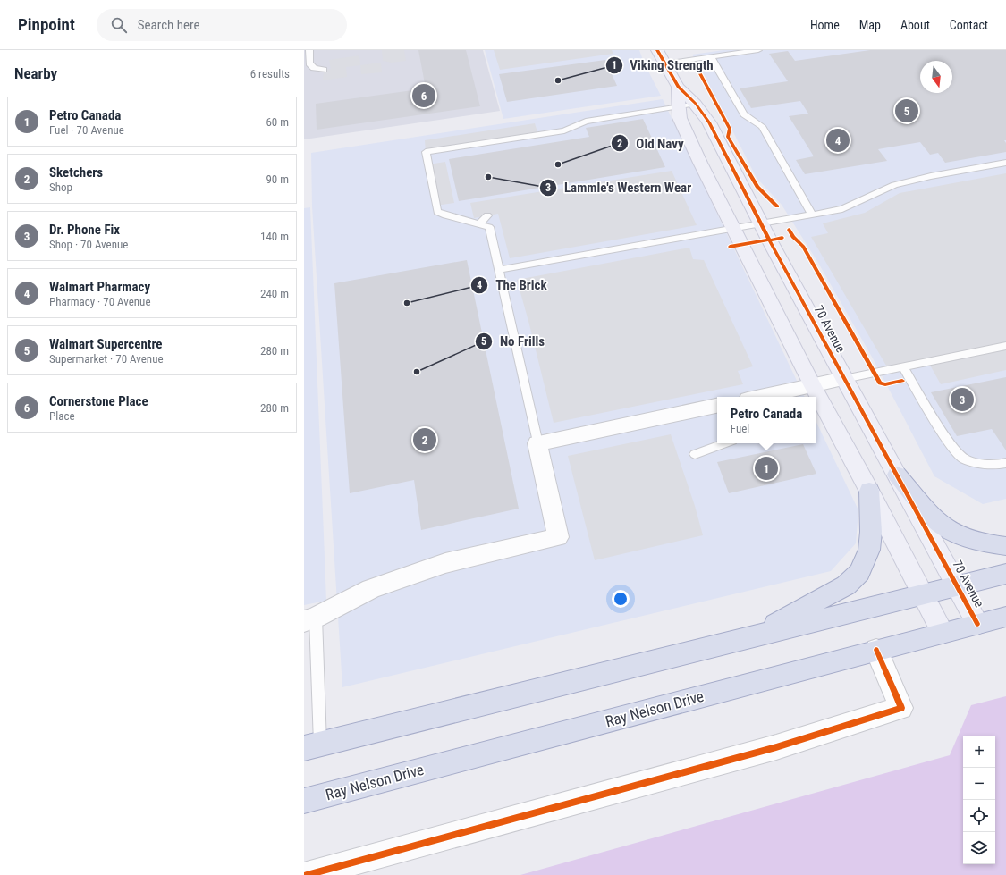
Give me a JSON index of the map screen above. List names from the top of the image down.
{
  "streets": {
    "highway": ["Ray Nelson Drive"],
    "street": ["70 Avenue"]
  },
  "crossings": [
    ["70 Avenue", "Ray Nelson Drive"]
  ],
  "places": [
    "Viking Strength",
    "Old Navy",
    "Lammle's Western Wear",
    "The Brick",
    "No Frills"
  ],
  "north": "bottom",
  "page": {
    "header": "Pinpoint",
    "search": "Search here",
    "nav": [
      "Home",
      "Map",
      "About",
      "Contact"
    ],
    "heading": ["Nearby", "6 results"],
    "pins": [
      "6",
      "5",
      "4",
      "3",
      "2",
      "1"
    ],
    "list": [
      {
        "mark": "1",
        "name": "Petro Canada",
        "note": "Fuel · 70 Avenue",
        "value": "60 m"
      },
      {
        "mark": "2",
        "name": "Sketchers",
        "note": "Shop",
        "value": "90 m"
      },
      {
        "mark": "3",
        "name": "Dr. Phone Fix",
        "note": "Shop · 70 Avenue",
        "value": "140 m"
      },
      {
        "mark": "4",
        "name": "Walmart Pharmacy",
        "note": "Pharmacy · 70 Avenue",
        "value": "240 m"
      },
      {
        "mark": "5",
        "name": "Walmart Supercentre",
        "note": "Supermarket · 70 Avenue",
        "value": "280 m"
      },
      {
        "mark": "6",
        "name": "Cornerstone Place",
        "note": "Place",
        "value": "280 m"
      }
    ],
    "popup": ["Petro Canada", "Fuel"],
    "map_buttons": ["+", "−"]
  }
}
